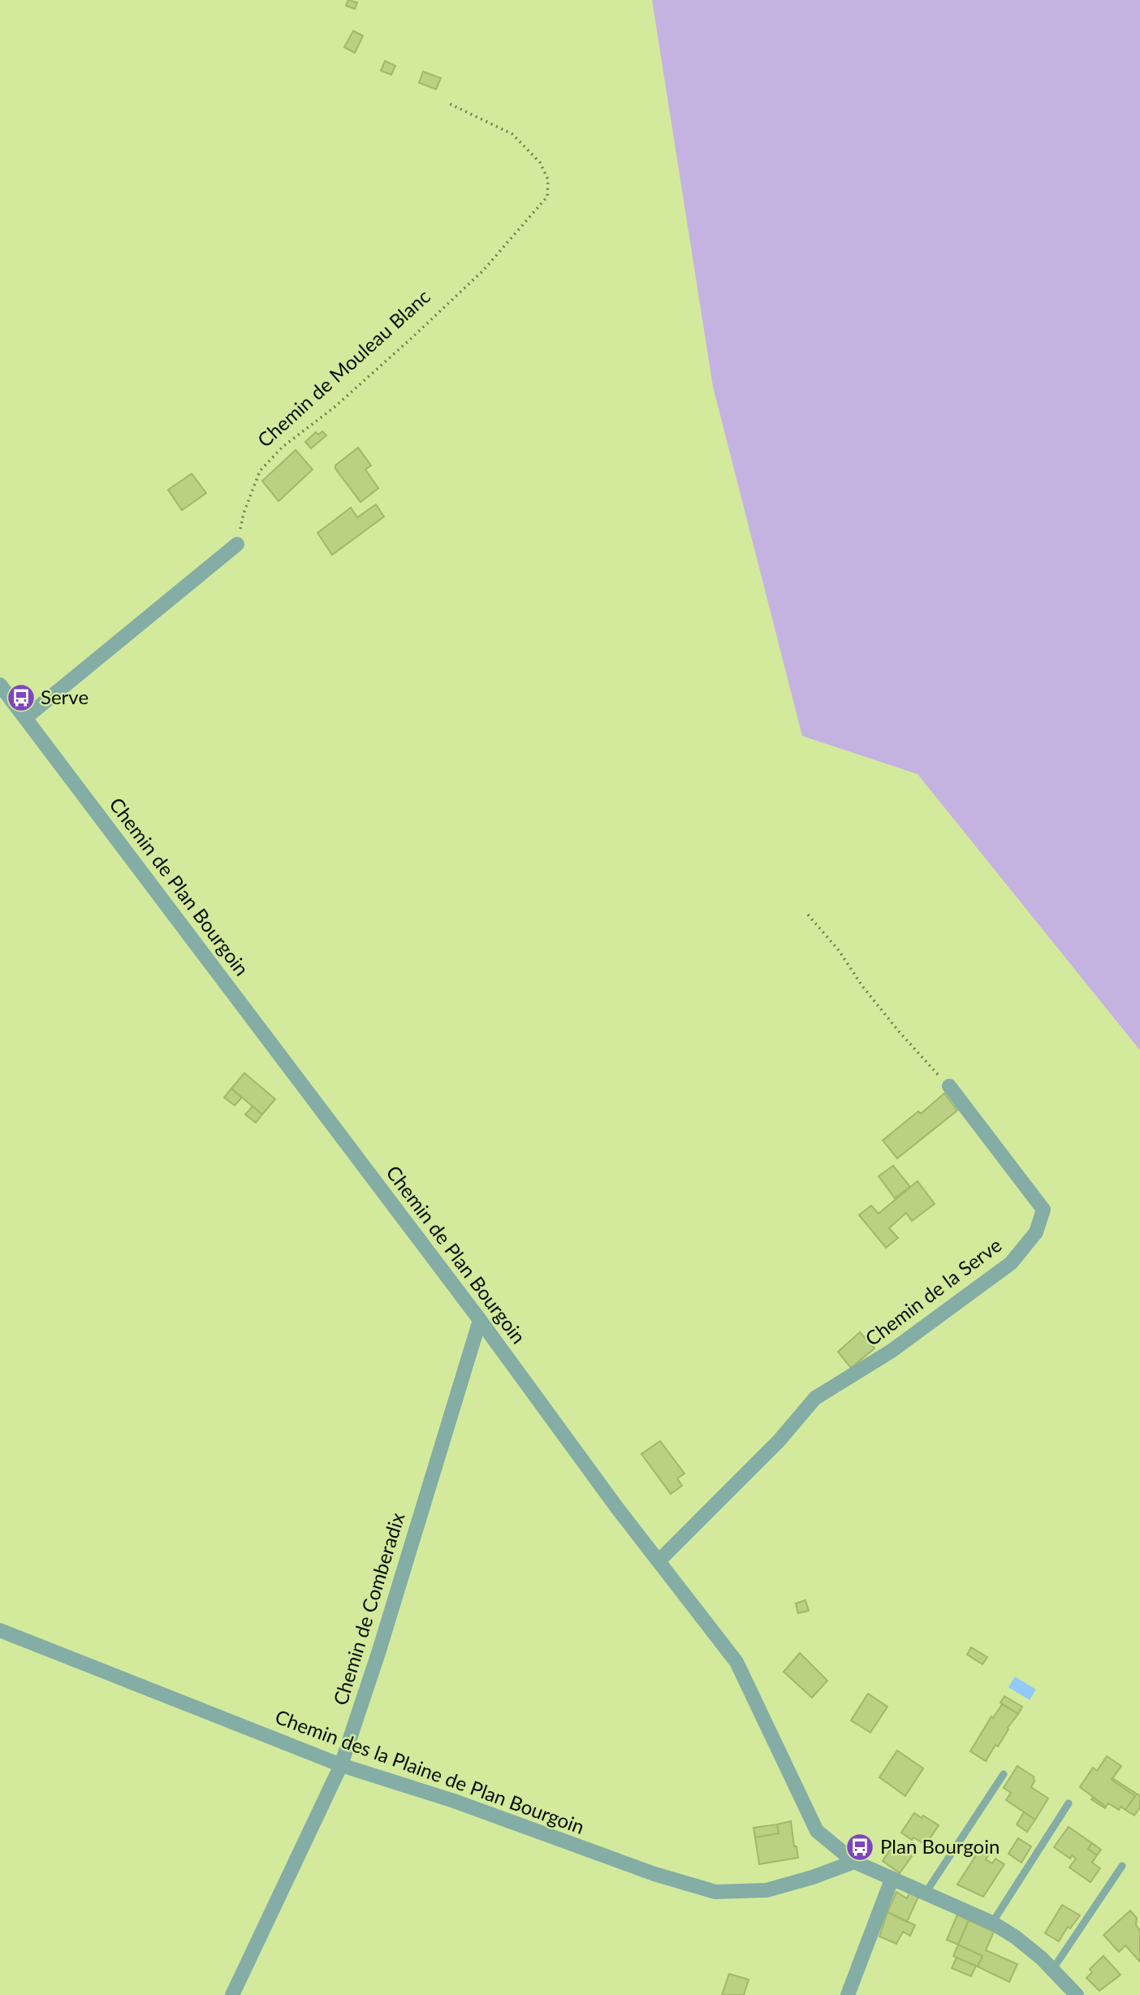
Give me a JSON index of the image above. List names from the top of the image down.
{
  "streets": {
    "street": [
      "Chemin de Plan Bourgoin",
      "Chemin de la Serve",
      "Chemin de Comberadix",
      "Chemin des la Plaine de Plan Bourgoin"
    ],
    "path": ["Chemin de Mouleau Blanc"]
  },
  "crossings": [
    ["Chemin de Plan Bourgoin", "Chemin de la Serve"],
    ["Chemin de Plan Bourgoin", "Chemin de Comberadix"],
    ["Chemin de Plan Bourgoin", "Chemin des la Plaine de Plan Bourgoin"],
    ["Chemin de Comberadix", "Chemin des la Plaine de Plan Bourgoin"]
  ],
  "places": {
    "bus stop": ["Serve", "Plan Bourgoin"]
  }
}
